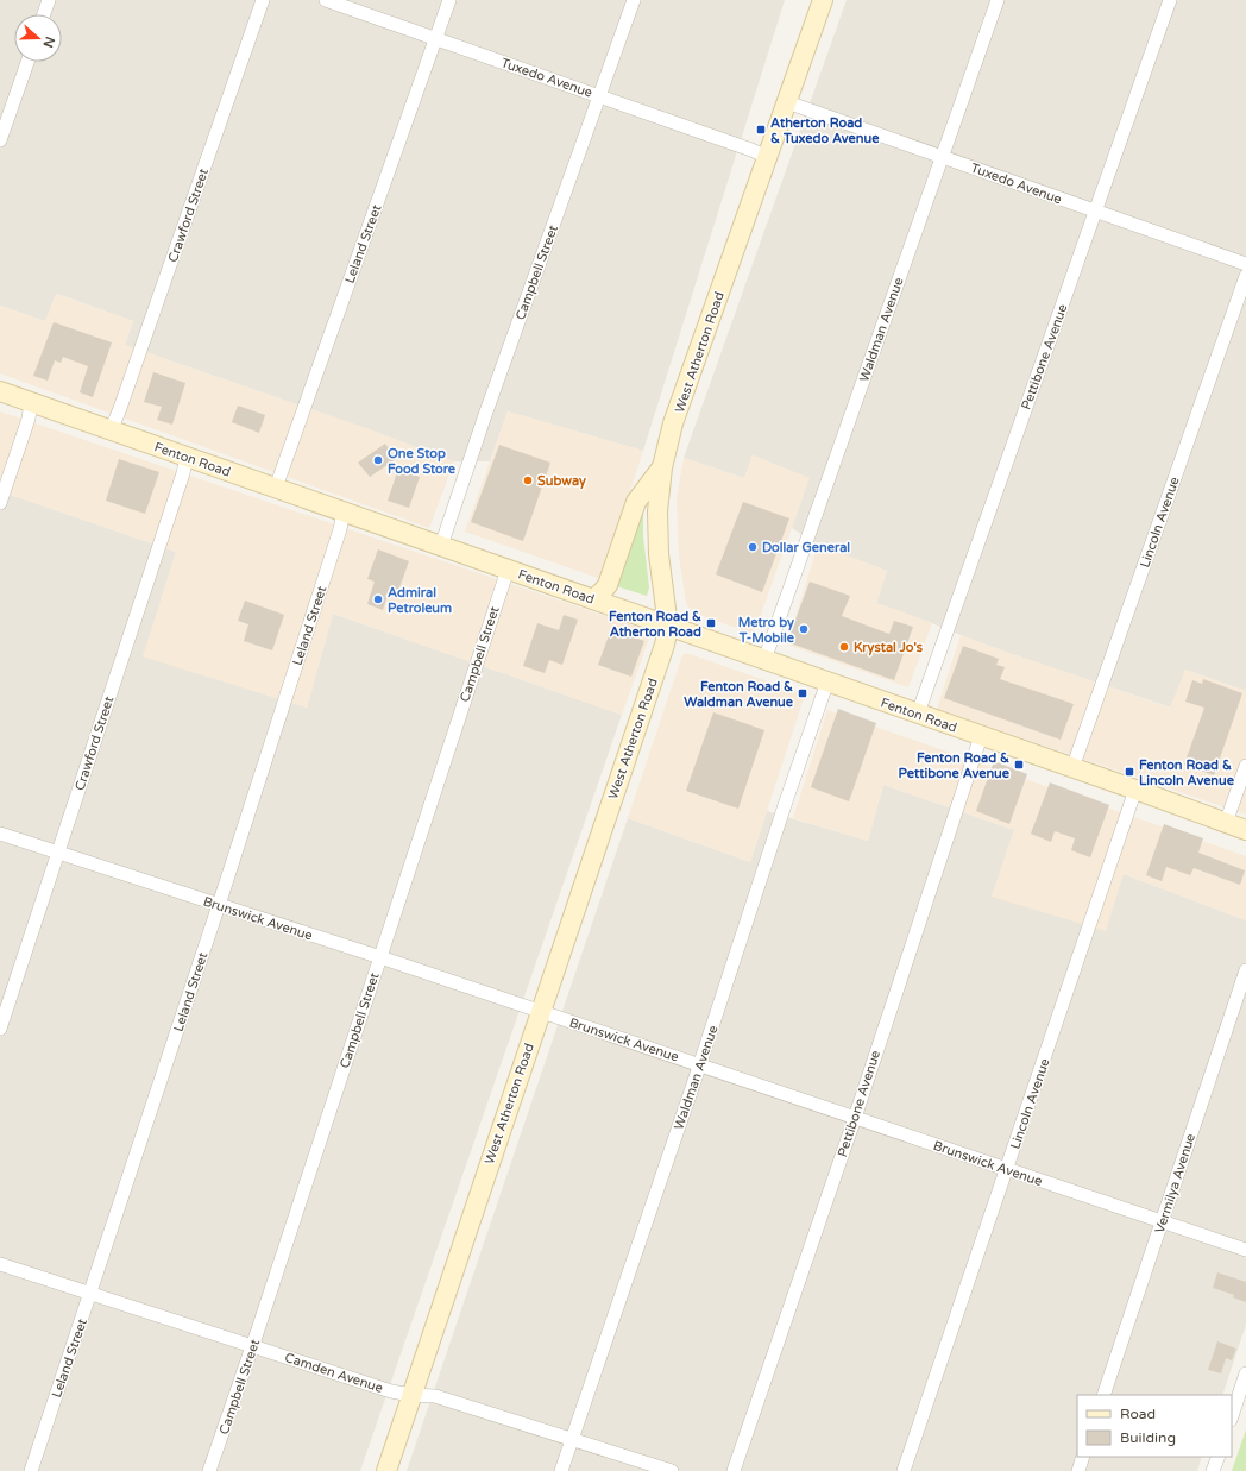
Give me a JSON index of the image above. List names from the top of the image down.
{
  "streets": {
    "street": [
      "Tuxedo Avenue",
      "Crawford Street",
      "Leland Street",
      "Campbell Street",
      "Waldman Avenue",
      "West Atherton Road",
      "Pettibone Avenue",
      "Fenton Road",
      "Lincoln Avenue",
      "Brunswick Avenue",
      "Vermilya Avenue",
      "Camden Avenue"
    ]
  },
  "crossings": [
    ["Tuxedo Avenue", "Leland Street"],
    ["Tuxedo Avenue", "Campbell Street"],
    ["Tuxedo Avenue", "Waldman Avenue"],
    ["Tuxedo Avenue", "West Atherton Road"],
    ["Tuxedo Avenue", "Pettibone Avenue"],
    ["Crawford Street", "Fenton Road"],
    ["Crawford Street", "Brunswick Avenue"],
    ["Leland Street", "Fenton Road"],
    ["Leland Street", "Brunswick Avenue"],
    ["Leland Street", "Camden Avenue"],
    ["Campbell Street", "Fenton Road"],
    ["Campbell Street", "Brunswick Avenue"],
    ["Campbell Street", "Camden Avenue"],
    ["Waldman Avenue", "Fenton Road"],
    ["Waldman Avenue", "Brunswick Avenue"],
    ["Waldman Avenue", "Camden Avenue"],
    ["West Atherton Road", "Fenton Road"],
    ["West Atherton Road", "Brunswick Avenue"],
    ["West Atherton Road", "Camden Avenue"],
    ["Pettibone Avenue", "Fenton Road"],
    ["Pettibone Avenue", "Brunswick Avenue"],
    ["Fenton Road", "Lincoln Avenue"],
    ["Lincoln Avenue", "Brunswick Avenue"],
    ["Brunswick Avenue", "Vermilya Avenue"]
  ],
  "places": {
    "transit": [
      "Atherton Road & Tuxedo Avenue",
      "Fenton Road & Atherton Road",
      "Fenton Road & Waldman Avenue",
      "Fenton Road & Pettibone Avenue",
      "Fenton Road & Lincoln Avenue"
    ],
    "other": [
      "One Stop Food Store",
      "Subway",
      "Dollar General",
      "Admiral Petroleum",
      "Metro by T-Mobile",
      "Krystal Jo's"
    ]
  },
  "legend": ["Road", "Building"],
  "north": "right"
}
